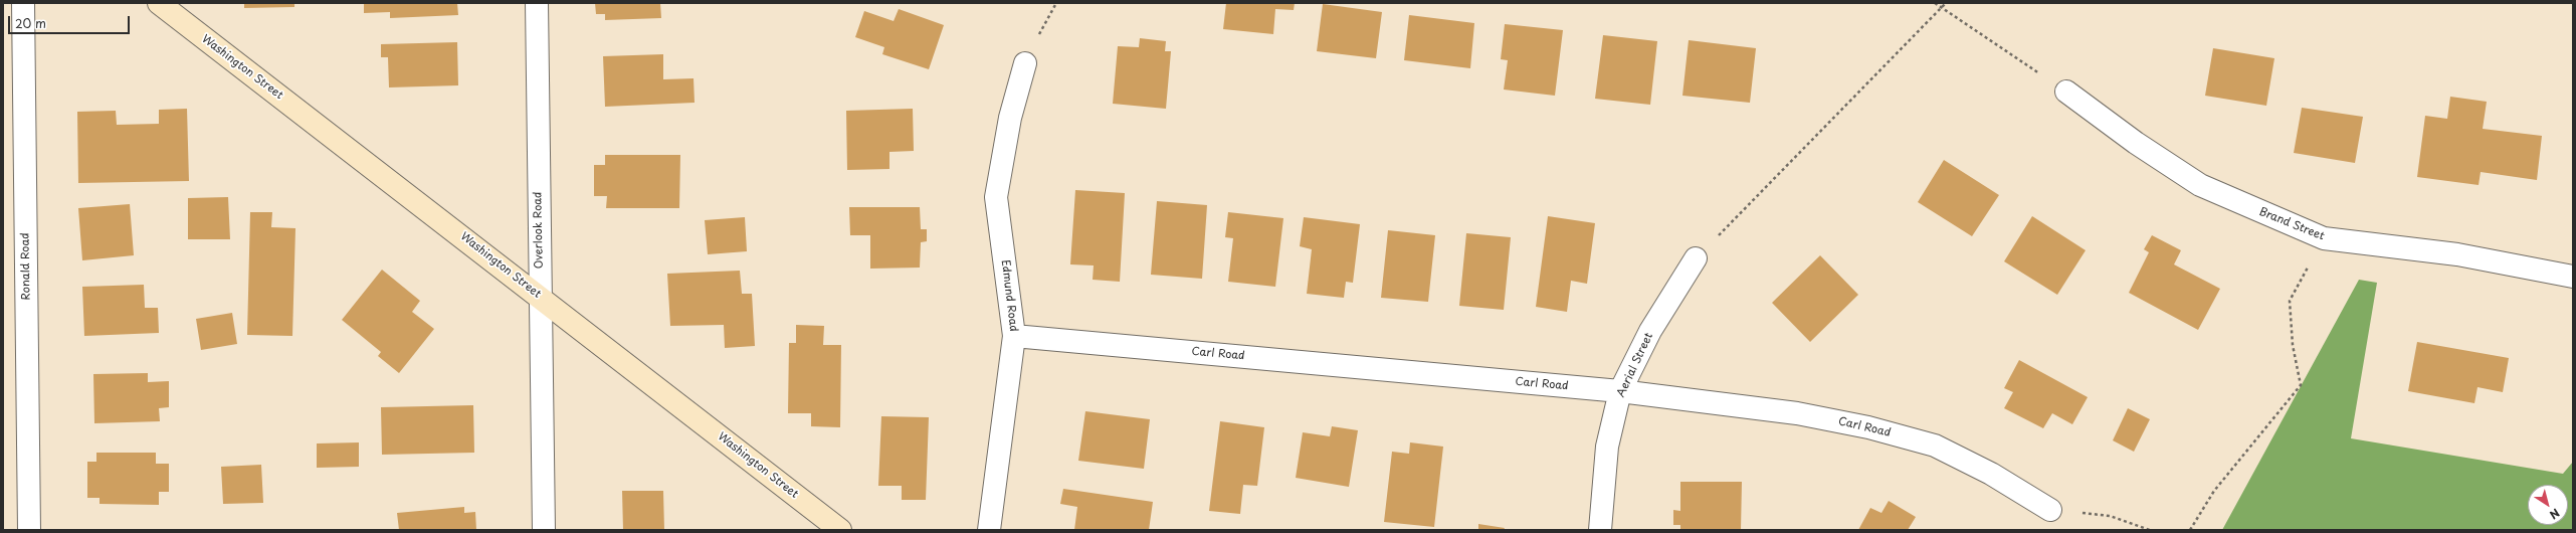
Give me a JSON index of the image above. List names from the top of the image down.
{
  "streets": {
    "street": [
      "Washington Street",
      "Brand Street",
      "Overlook Road",
      "Ronald Road",
      "Edmund Road",
      "Carl Road",
      "Aerial Street"
    ]
  },
  "crossings": [
    ["Washington Street", "Overlook Road"],
    ["Edmund Road", "Carl Road"],
    ["Carl Road", "Aerial Street"]
  ],
  "scale_bar": "20 m",
  "north": "bottom right"
}
